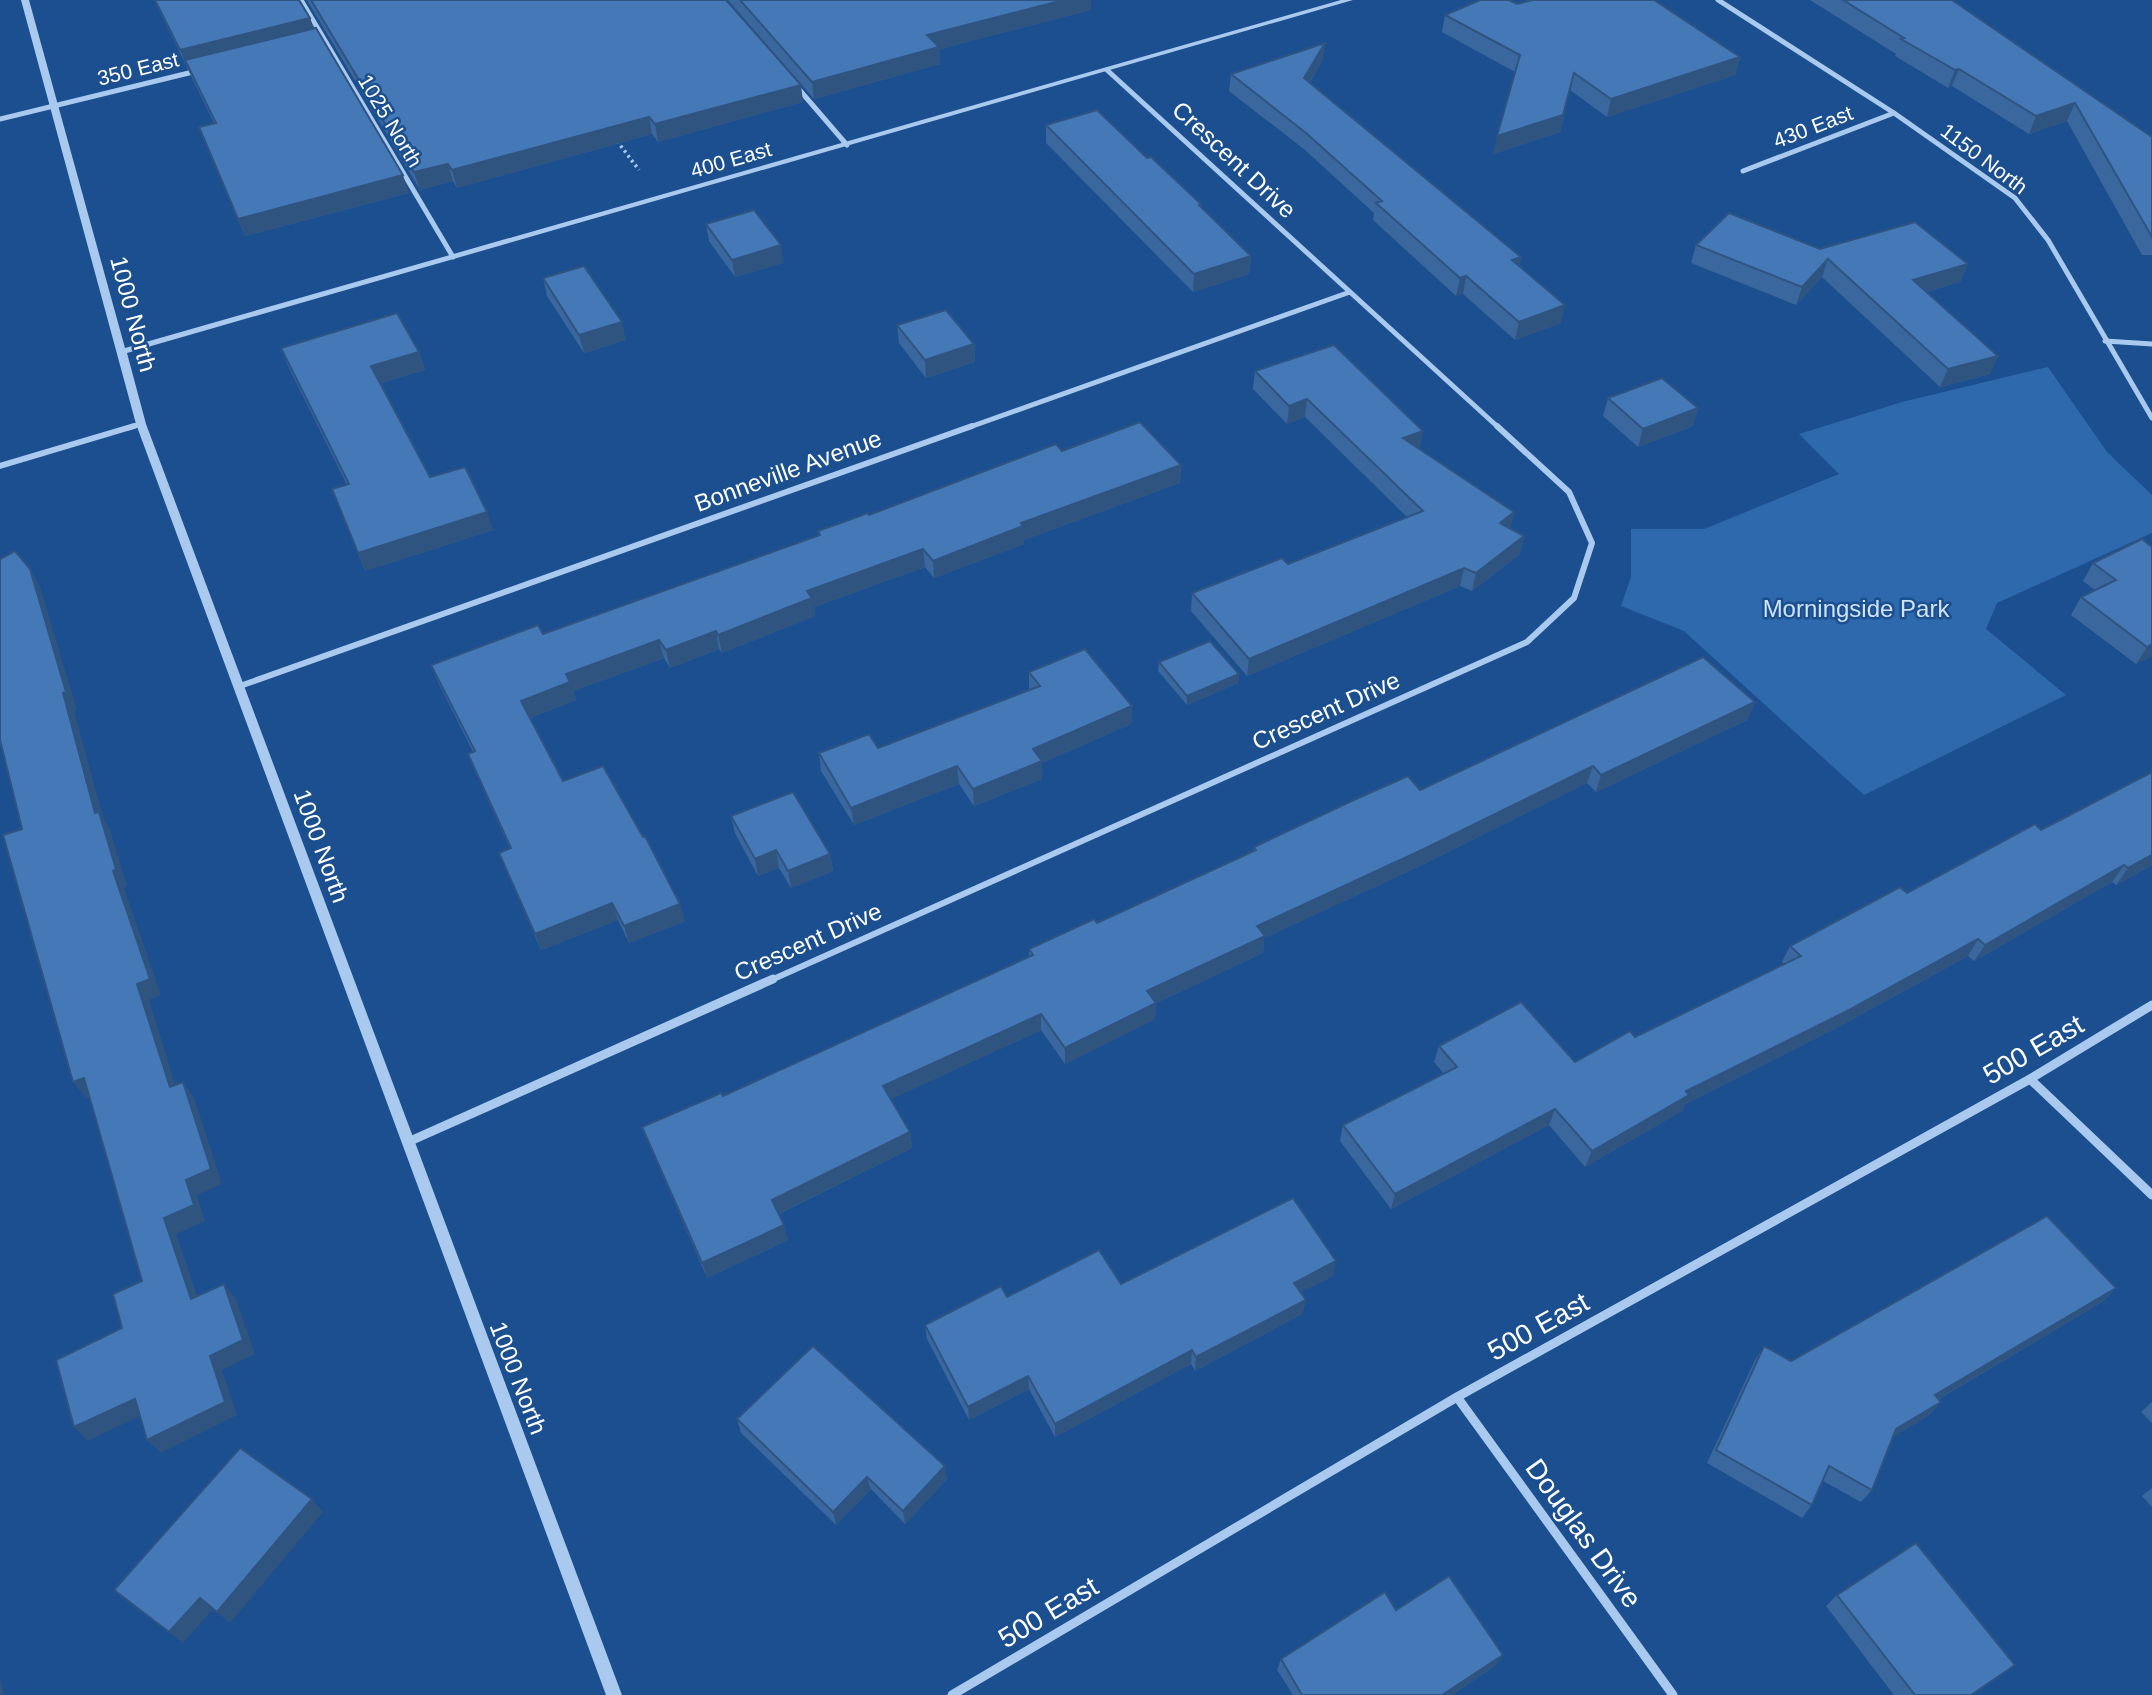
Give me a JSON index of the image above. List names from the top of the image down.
{
  "streets": {
    "street": [
      "350 East",
      "1025 North",
      "430 East",
      "1150 North",
      "400 East",
      "Crescent Drive",
      "1000 North",
      "Bonneville Avenue",
      "500 East",
      "Douglas Drive"
    ]
  },
  "crossings": [
    ["350 East", "1000 North"],
    ["1025 North", "400 East"],
    ["430 East", "1150 North"],
    ["400 East", "Crescent Drive"],
    ["400 East", "1000 North"],
    ["Crescent Drive", "1000 North"],
    ["Crescent Drive", "Bonneville Avenue"],
    ["1000 North", "Bonneville Avenue"],
    ["500 East", "Douglas Drive"]
  ],
  "parks": ["Morningside Park"]
}
